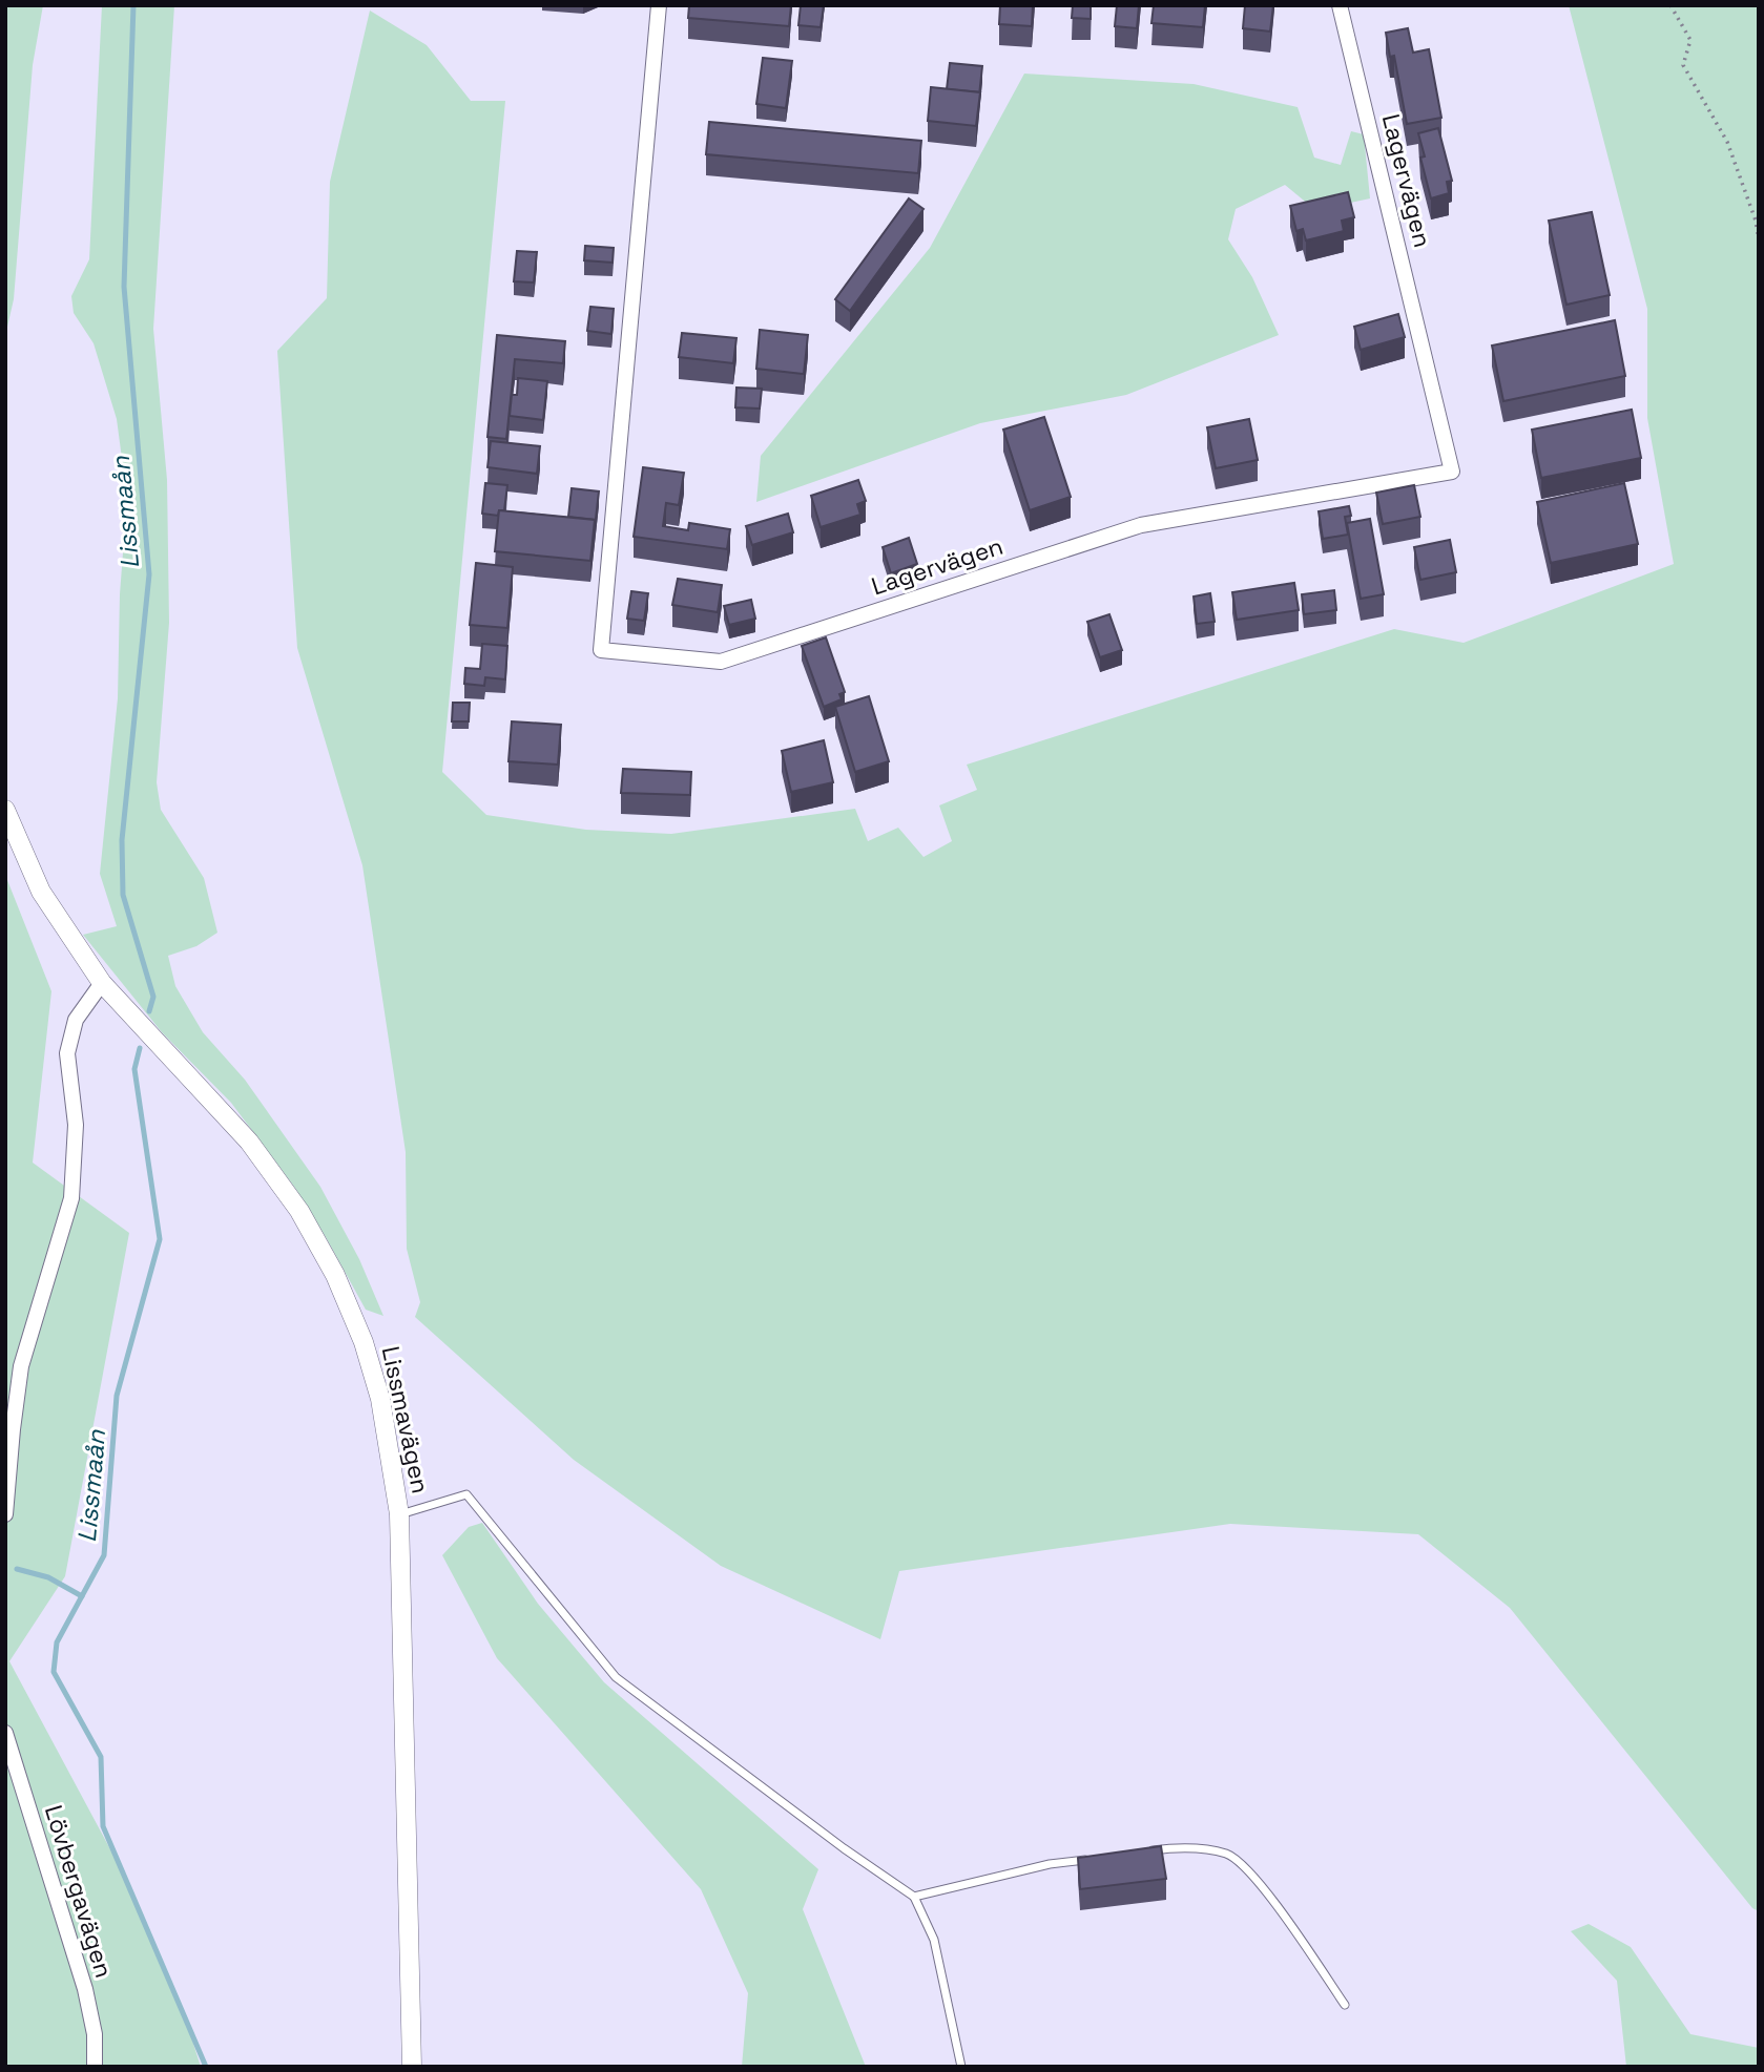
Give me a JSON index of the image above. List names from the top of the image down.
{
  "streets": {
    "street": ["Lagervägen", "Lissmavägen", "Lövbergavägen"]
  },
  "water": ["Lissmaån"]
}
